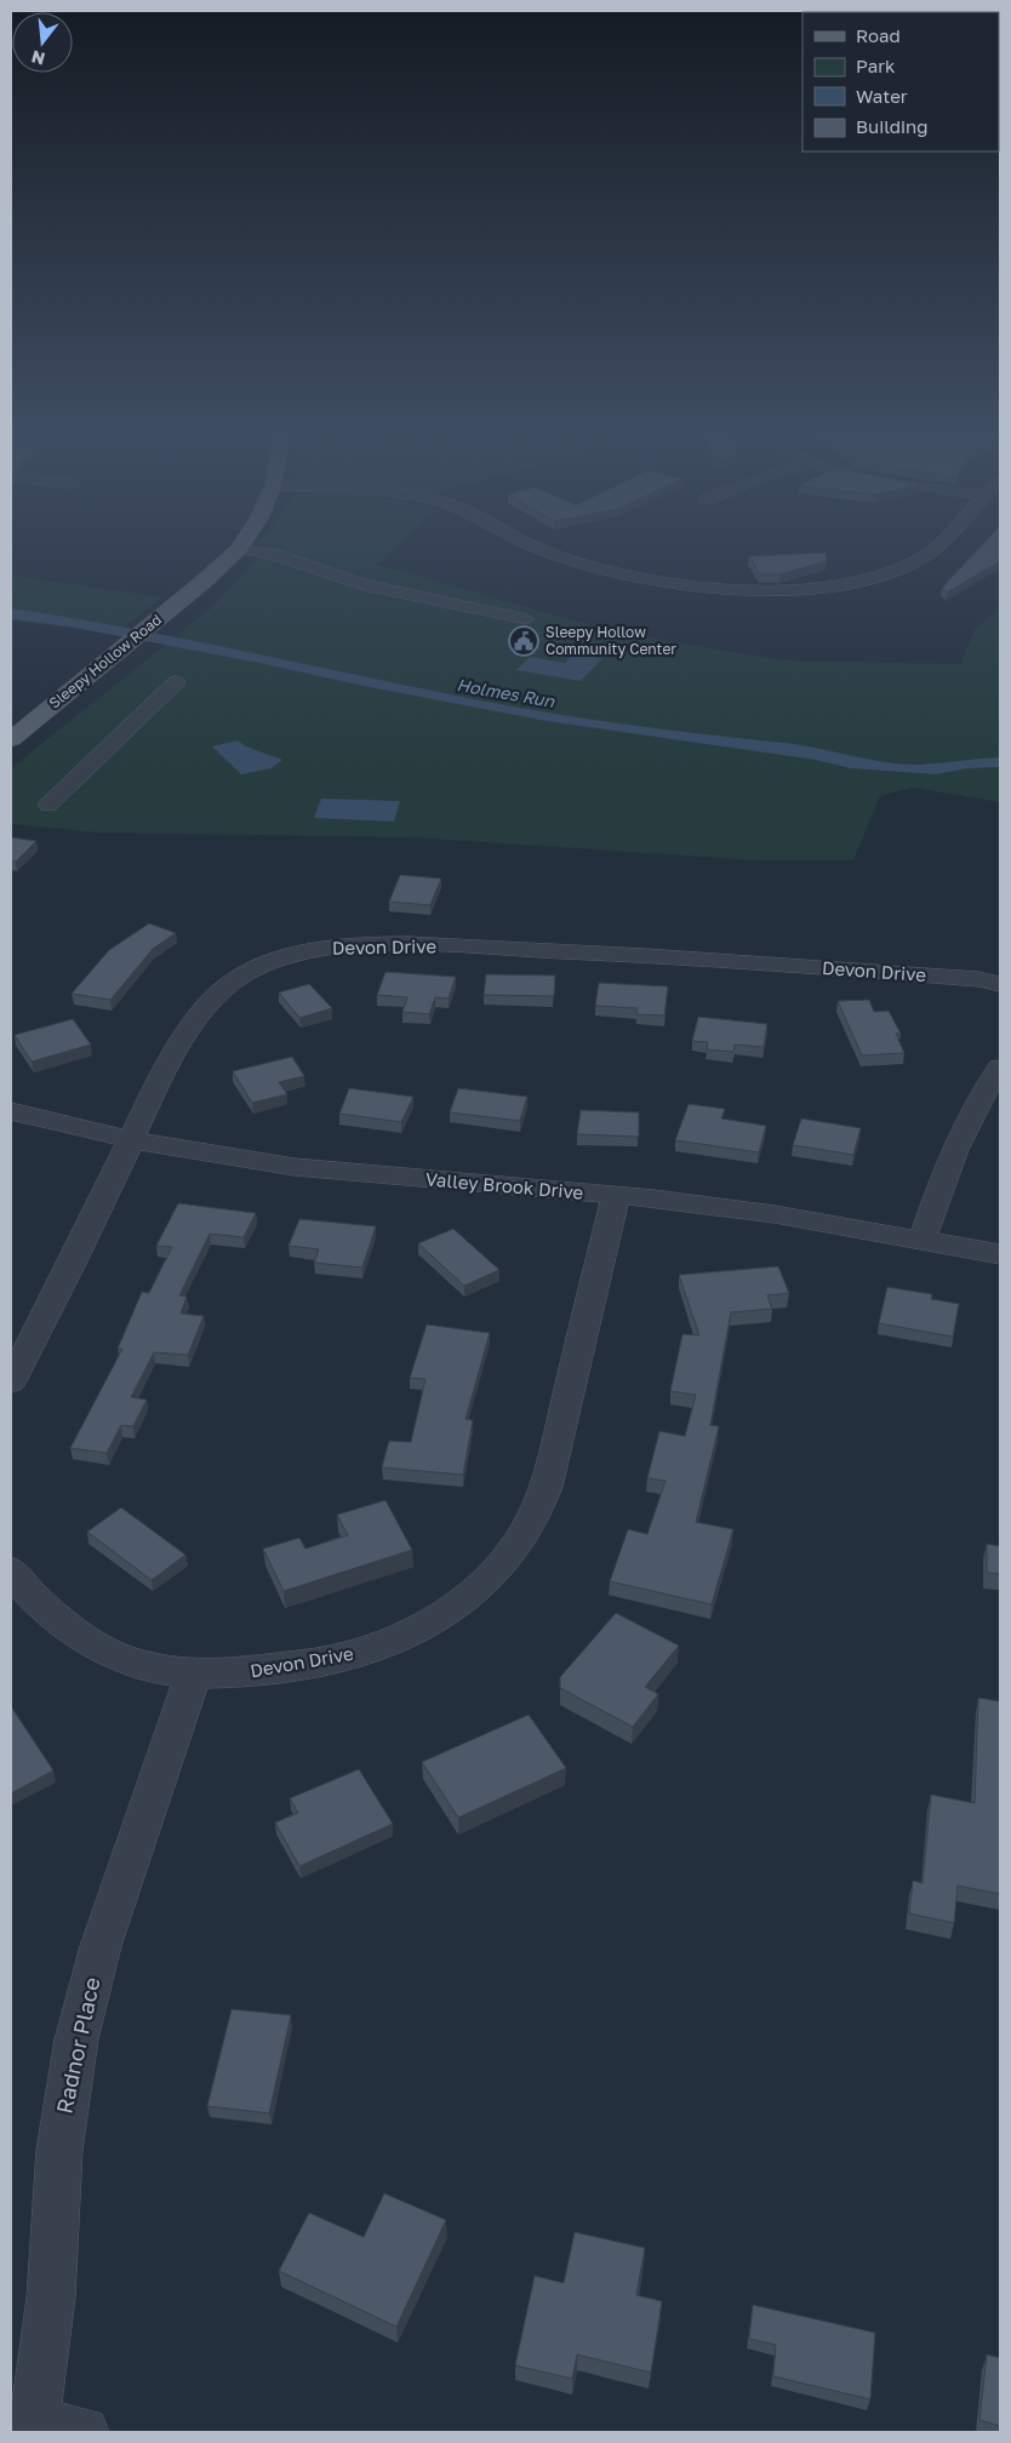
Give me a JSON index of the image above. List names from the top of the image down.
{
  "streets": {
    "main road": ["Sleepy Hollow Road"],
    "street": ["Devon Drive", "Valley Brook Drive", "Radnor Place"]
  },
  "crossings": [
    ["Devon Drive", "Valley Brook Drive"],
    ["Devon Drive", "Radnor Place"]
  ],
  "water": ["Holmes Run"],
  "places": {
    "public building": ["Sleepy Hollow Community Center"]
  },
  "legend": [
    "Road",
    "Park",
    "Water",
    "Building"
  ],
  "north": "bottom"
}
